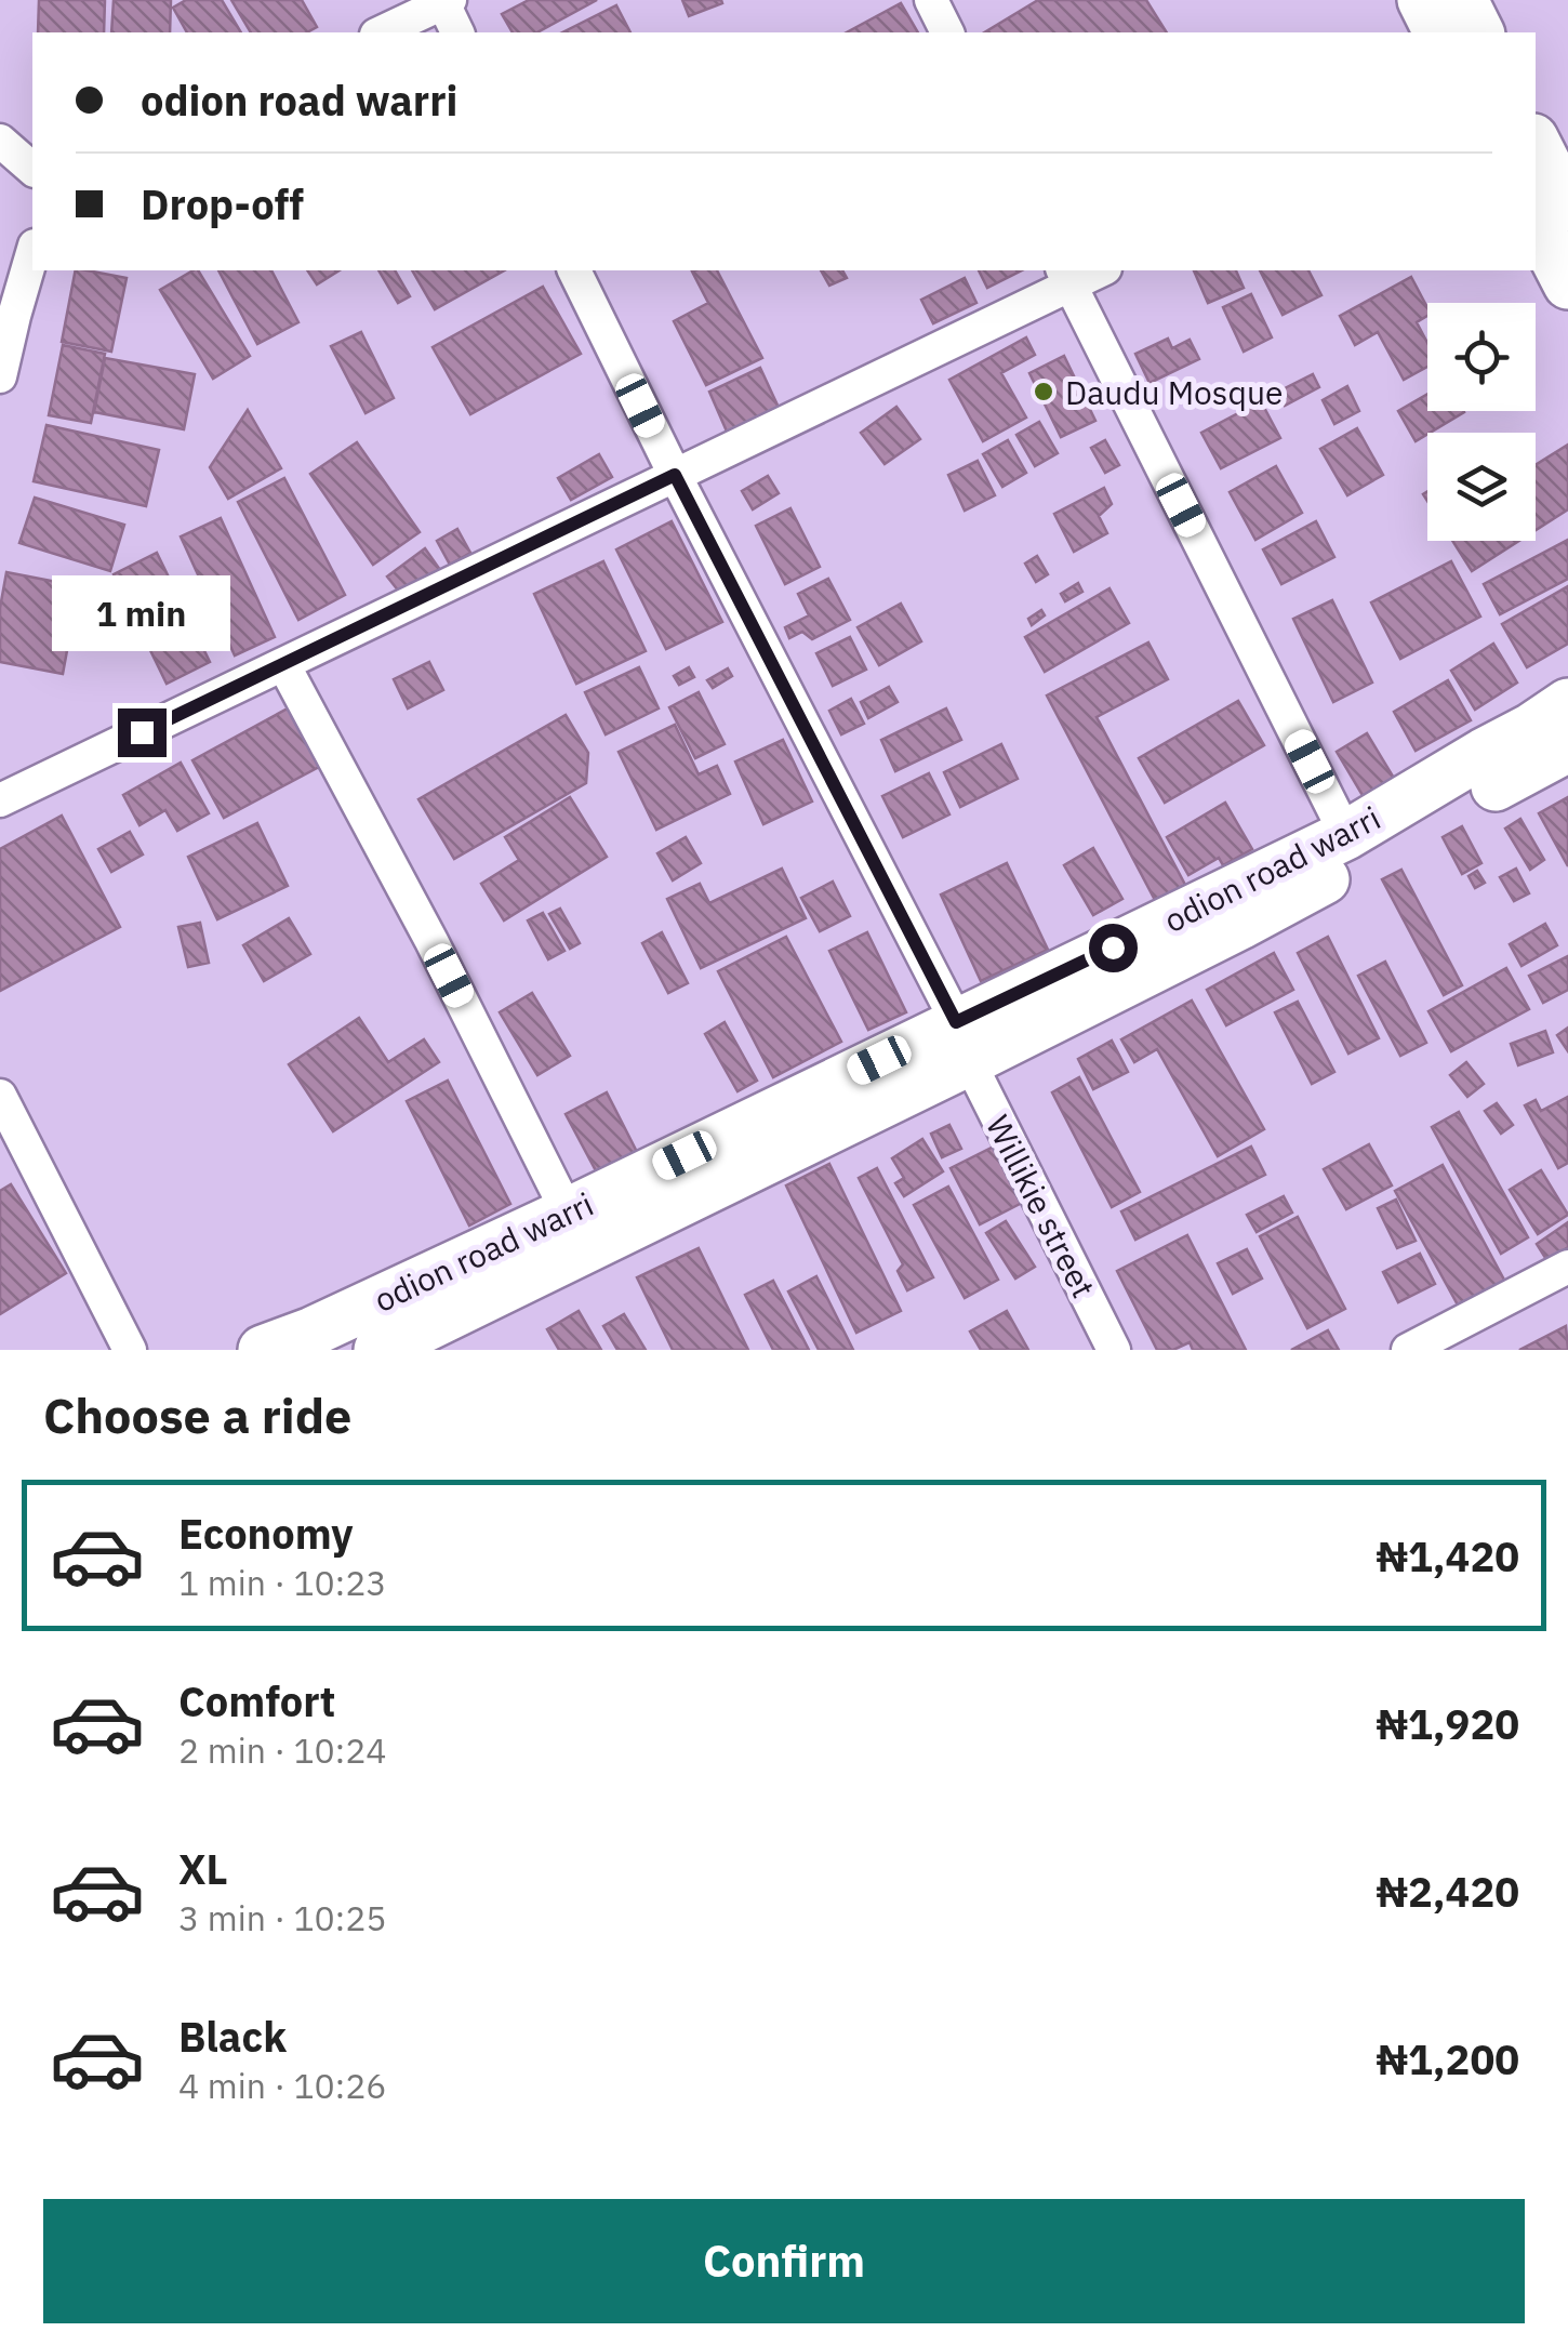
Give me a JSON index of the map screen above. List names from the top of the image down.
{
  "streets": {
    "main road": ["odion road warri"],
    "street": ["Willikie street"]
  },
  "crossings": [
    ["odion road warri", "Willikie street"]
  ],
  "places": ["Daudu Mosque"],
  "page": {
    "banner": ["odion road warri", "Drop-off"],
    "bubble": "1 min",
    "heading": "Choose a ride",
    "list": [
      {
        "name": "Economy",
        "note": "1 min · 10:23",
        "value": "₦1,420"
      },
      {
        "name": "Comfort",
        "note": "2 min · 10:24",
        "value": "₦1,920"
      },
      {
        "name": "XL",
        "note": "3 min · 10:25",
        "value": "₦2,420"
      },
      {
        "name": "Black",
        "note": "4 min · 10:26",
        "value": "₦1,200"
      }
    ],
    "buttons": "Confirm"
  }
}
